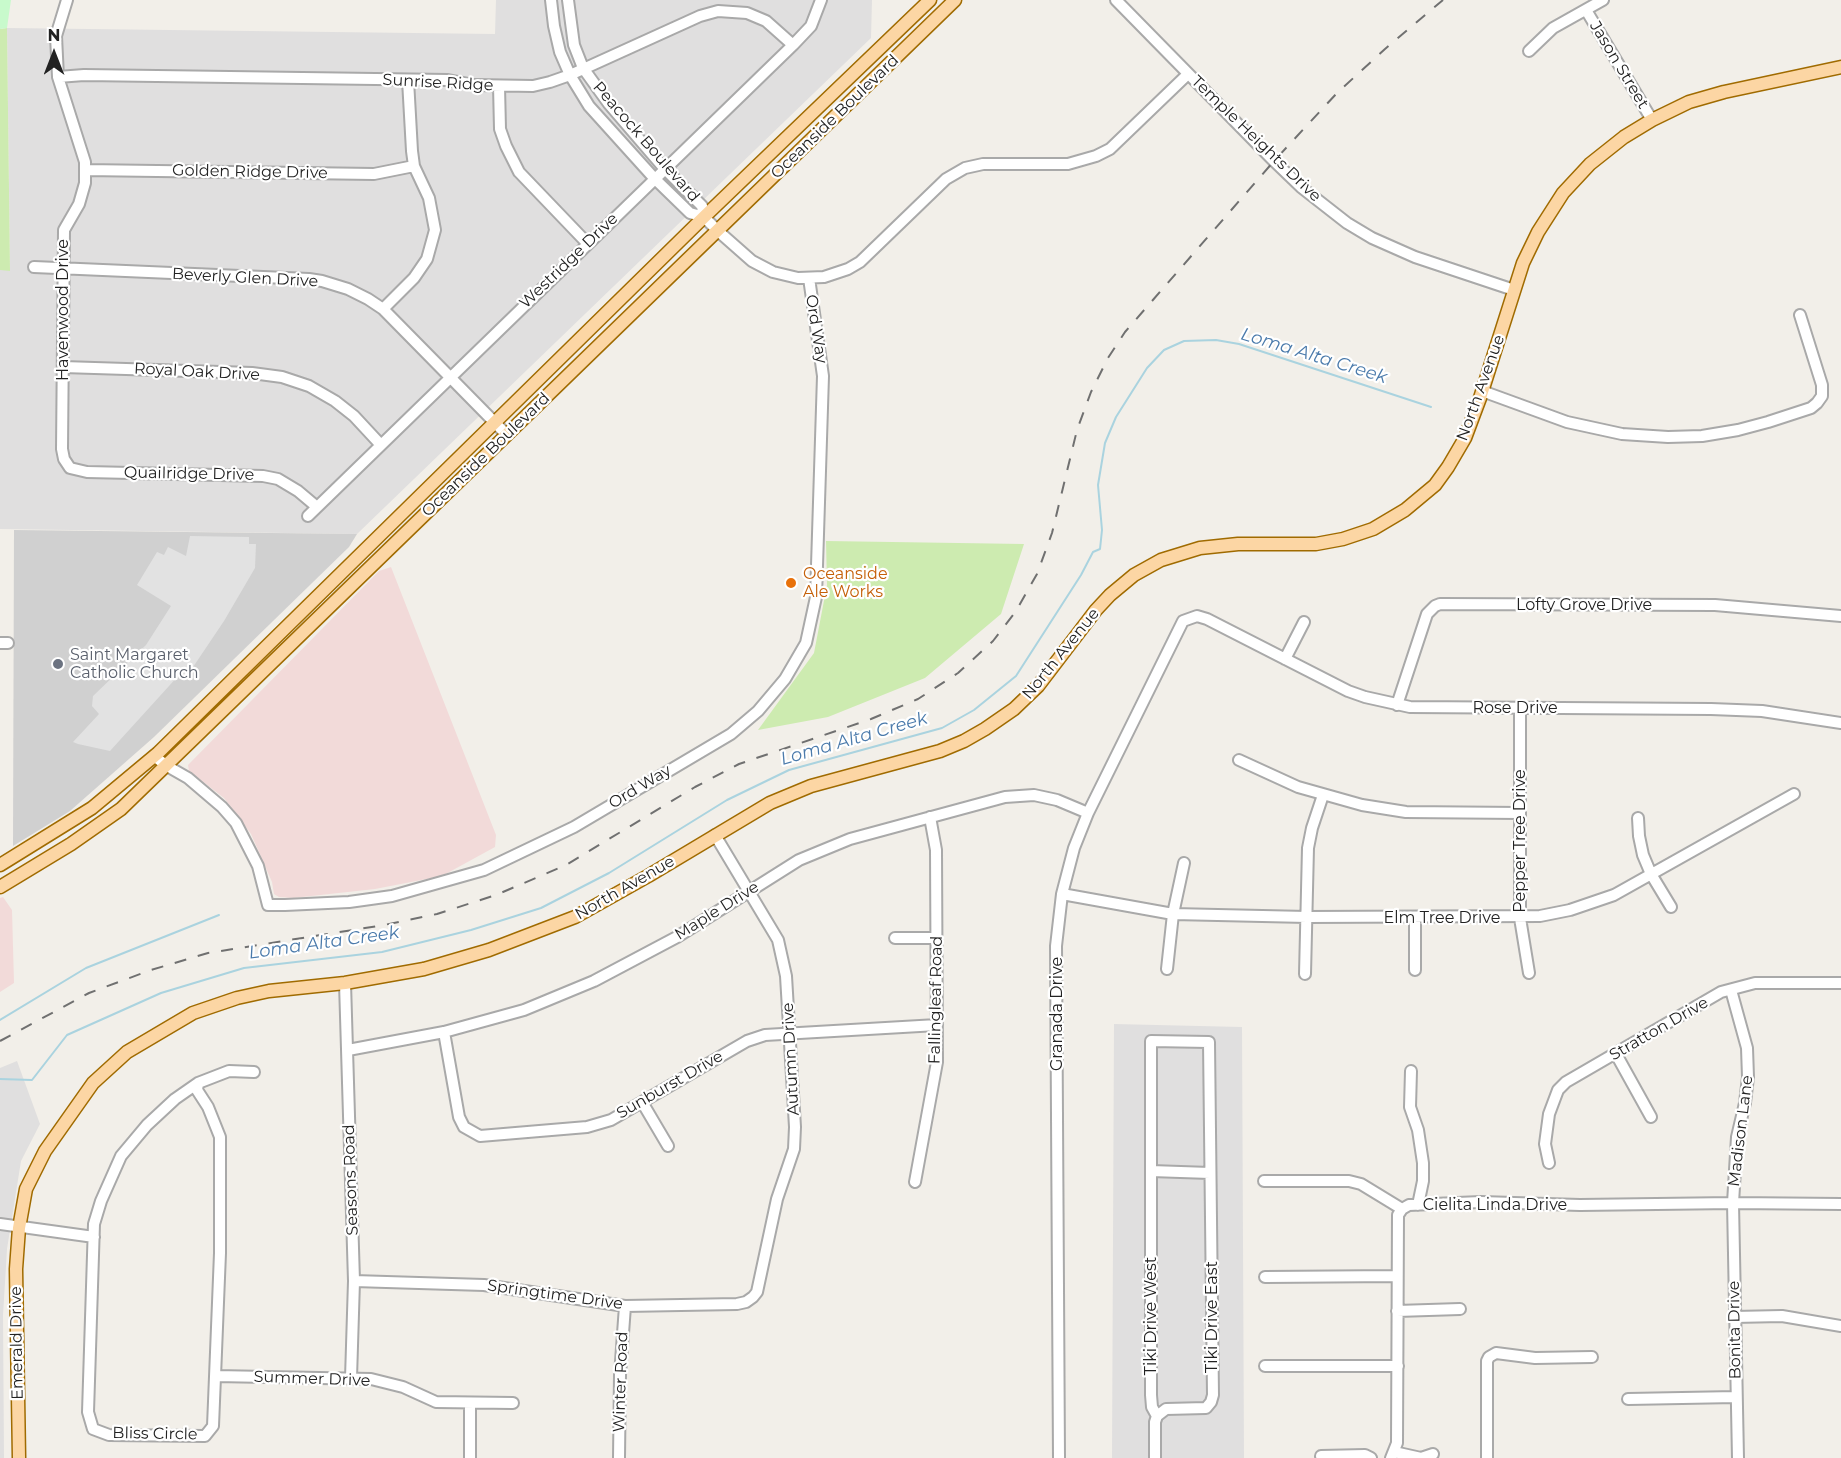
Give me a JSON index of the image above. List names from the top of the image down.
{
  "streets": {
    "main road": ["Oceanside Boulevard", "North Avenue", "Emerald Drive"],
    "street": [
      "Jason Street",
      "Sunrise Ridge",
      "Temple Heights Drive",
      "Peacock Boulevard",
      "Golden Ridge Drive",
      "Westridge Drive",
      "Beverly Glen Drive",
      "Havenwood Drive",
      "Ord Way",
      "Royal Oak Drive",
      "Quailridge Drive",
      "Lofty Grove Drive",
      "Rose Drive",
      "Pepper Tree Drive",
      "Maple Drive",
      "Elm Tree Drive",
      "Fallingleaf Road",
      "Granada Drive",
      "Stratton Drive",
      "Autumn Drive",
      "Sunburst Drive",
      "Madison Lane",
      "Seasons Road",
      "Cielita Linda Drive",
      "Springtime Drive",
      "Tiki Drive West",
      "Tiki Drive East",
      "Bonita Drive",
      "Summer Drive",
      "Winter Road",
      "Bliss Circle"
    ]
  },
  "crossings": [
    ["Jason Street", "North Avenue"],
    ["Sunrise Ridge", "Peacock Boulevard"],
    ["Sunrise Ridge", "Westridge Drive"],
    ["Sunrise Ridge", "Havenwood Drive"],
    ["Oceanside Boulevard", "Peacock Boulevard"],
    ["Oceanside Boulevard", "Beverly Glen Drive"],
    ["Oceanside Boulevard", "Ord Way"],
    ["Temple Heights Drive", "Peacock Boulevard"],
    ["Temple Heights Drive", "North Avenue"],
    ["Peacock Boulevard", "Westridge Drive"],
    ["Peacock Boulevard", "Ord Way"],
    ["Golden Ridge Drive", "Havenwood Drive"],
    ["Westridge Drive", "Beverly Glen Drive"],
    ["Westridge Drive", "Royal Oak Drive"],
    ["Westridge Drive", "Quailridge Drive"],
    ["Beverly Glen Drive", "Havenwood Drive"],
    ["Havenwood Drive", "Royal Oak Drive"],
    ["Havenwood Drive", "Quailridge Drive"],
    ["North Avenue", "Autumn Drive"],
    ["North Avenue", "Seasons Road"],
    ["North Avenue", "Emerald Drive"],
    ["Lofty Grove Drive", "Rose Drive"],
    ["Rose Drive", "Pepper Tree Drive"],
    ["Rose Drive", "Granada Drive"],
    ["Pepper Tree Drive", "Elm Tree Drive"],
    ["Maple Drive", "Fallingleaf Road"],
    ["Maple Drive", "Granada Drive"],
    ["Maple Drive", "Autumn Drive"],
    ["Maple Drive", "Sunburst Drive"],
    ["Maple Drive", "Seasons Road"],
    ["Elm Tree Drive", "Granada Drive"],
    ["Fallingleaf Road", "Sunburst Drive"],
    ["Stratton Drive", "Madison Lane"],
    ["Autumn Drive", "Sunburst Drive"],
    ["Autumn Drive", "Springtime Drive"],
    ["Madison Lane", "Cielita Linda Drive"],
    ["Madison Lane", "Bonita Drive"],
    ["Seasons Road", "Springtime Drive"],
    ["Seasons Road", "Summer Drive"],
    ["Cielita Linda Drive", "Bonita Drive"],
    ["Springtime Drive", "Winter Road"],
    ["Tiki Drive West", "Tiki Drive East"],
    ["Summer Drive", "Bliss Circle"]
  ],
  "water": ["Loma Alta Creek"],
  "places": ["Oceanside Ale Works", "Saint Margaret Catholic Church"],
  "north": "top"
}
